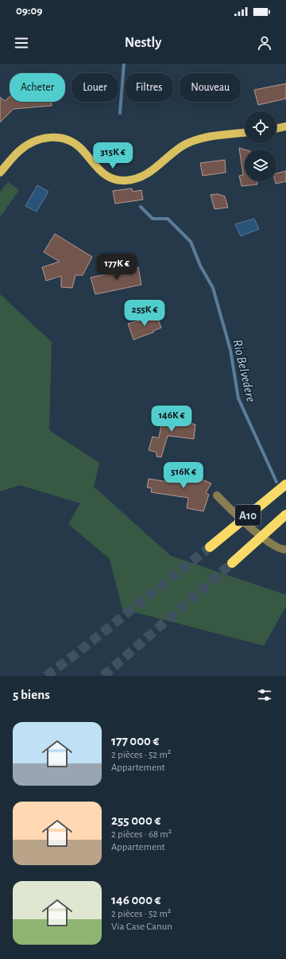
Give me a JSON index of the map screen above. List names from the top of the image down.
{
  "streets": {
    "highway": ["A10"]
  },
  "water": ["Rio Belvedere"],
  "page": {
    "status": "09:09",
    "header": "Nestly",
    "chip": [
      "Acheter",
      "Louer",
      "Filtres",
      "Nouveau"
    ],
    "price": [
      "315K €",
      "177K €",
      "255K €",
      "146K €",
      "516K €"
    ],
    "heading": "5 biens",
    "list": [
      {
        "name": "177 000 €",
        "note": "2 pièces · 52 m² · Appartement"
      },
      {
        "name": "255 000 €",
        "note": "2 pièces · 68 m² · Appartement"
      },
      {
        "name": "146 000 €",
        "note": "2 pièces · 52 m² · Via Case Canun"
      }
    ]
  }
}
